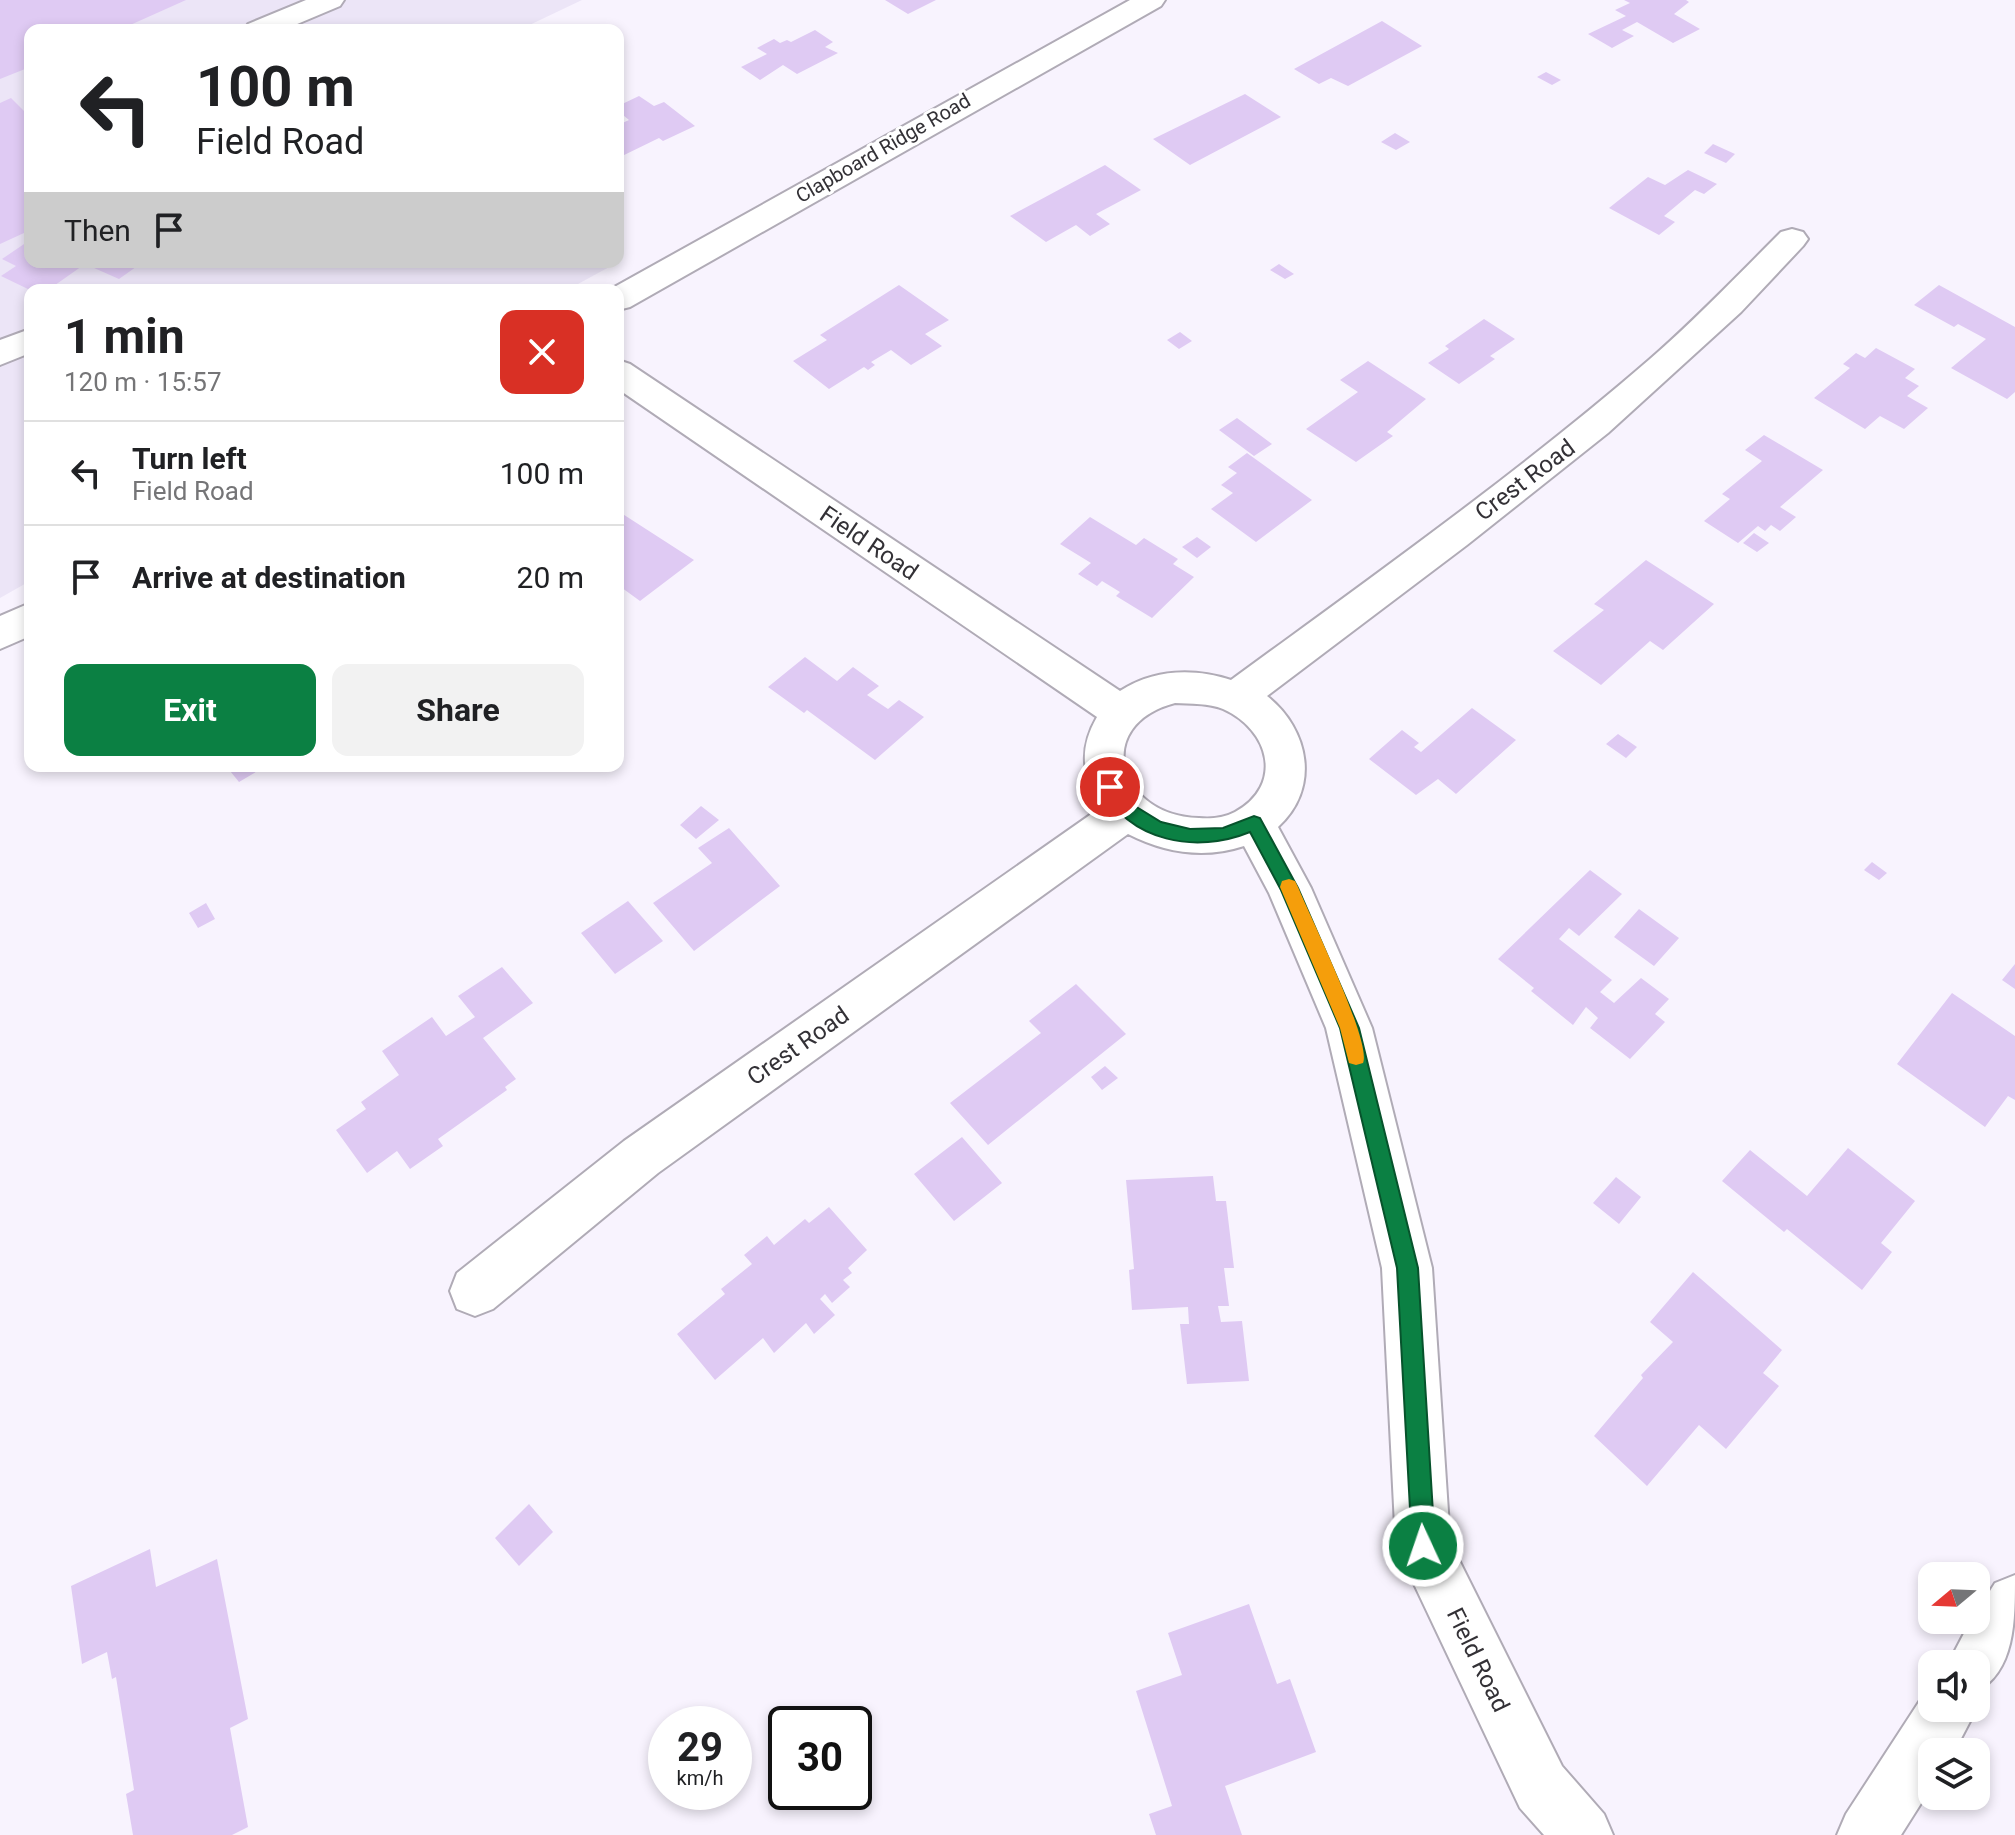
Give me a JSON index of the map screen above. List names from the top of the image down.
{
  "streets": {
    "street": ["Clapboard Ridge Road", "Crest Road", "Field Road"]
  },
  "crossings": [
    ["Crest Road", "Field Road"]
  ],
  "north": "left",
  "page": {
    "turn": ["100 m", "Field Road"],
    "then": "Then",
    "heading": ["1 min", "120 m · 15:57"],
    "list": [
      {
        "name": "Turn left",
        "note": "Field Road",
        "value": "100 m"
      },
      {
        "name": "Arrive at destination",
        "value": "20 m"
      }
    ],
    "buttons": ["Exit", "Share"],
    "speed": "29 km/h",
    "limit": "30"
  }
}
